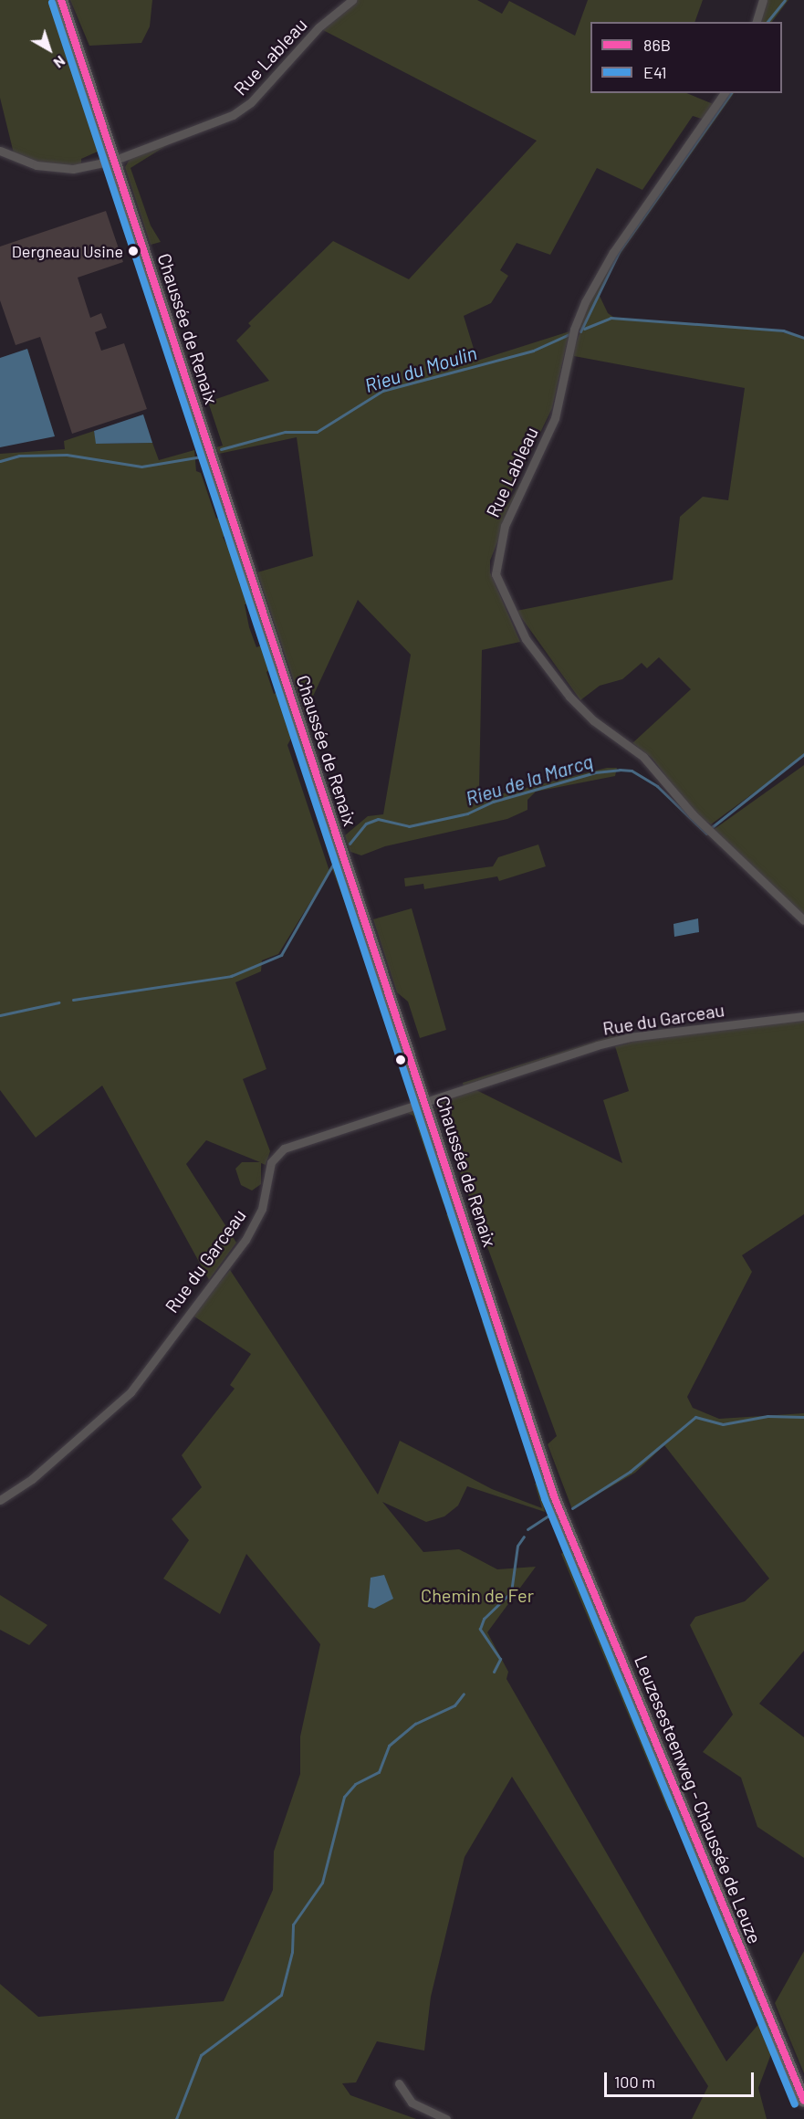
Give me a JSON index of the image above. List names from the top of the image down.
{
  "streets": {
    "main road": ["Chaussée de Renaix", "Leuzesesteenweg - Chaussée de Leuze"],
    "street": ["Rue Lableau", "Rue du Garceau"]
  },
  "crossings": [
    ["Rue Lableau", "Chaussée de Renaix"],
    ["Chaussée de Renaix", "Rue du Garceau"],
    ["Chaussée de Renaix", "Leuzesesteenweg - Chaussée de Leuze"]
  ],
  "water": ["Rieu du Moulin", "Rieu de la Marcq"],
  "parks": ["Chemin de Fer"],
  "places": ["Dergneau Usine"],
  "lines": ["transit line 86B", "transit line E41"],
  "legend": ["86B", "E41"],
  "scale_bar": "100 m",
  "north": "bottom right"
}
